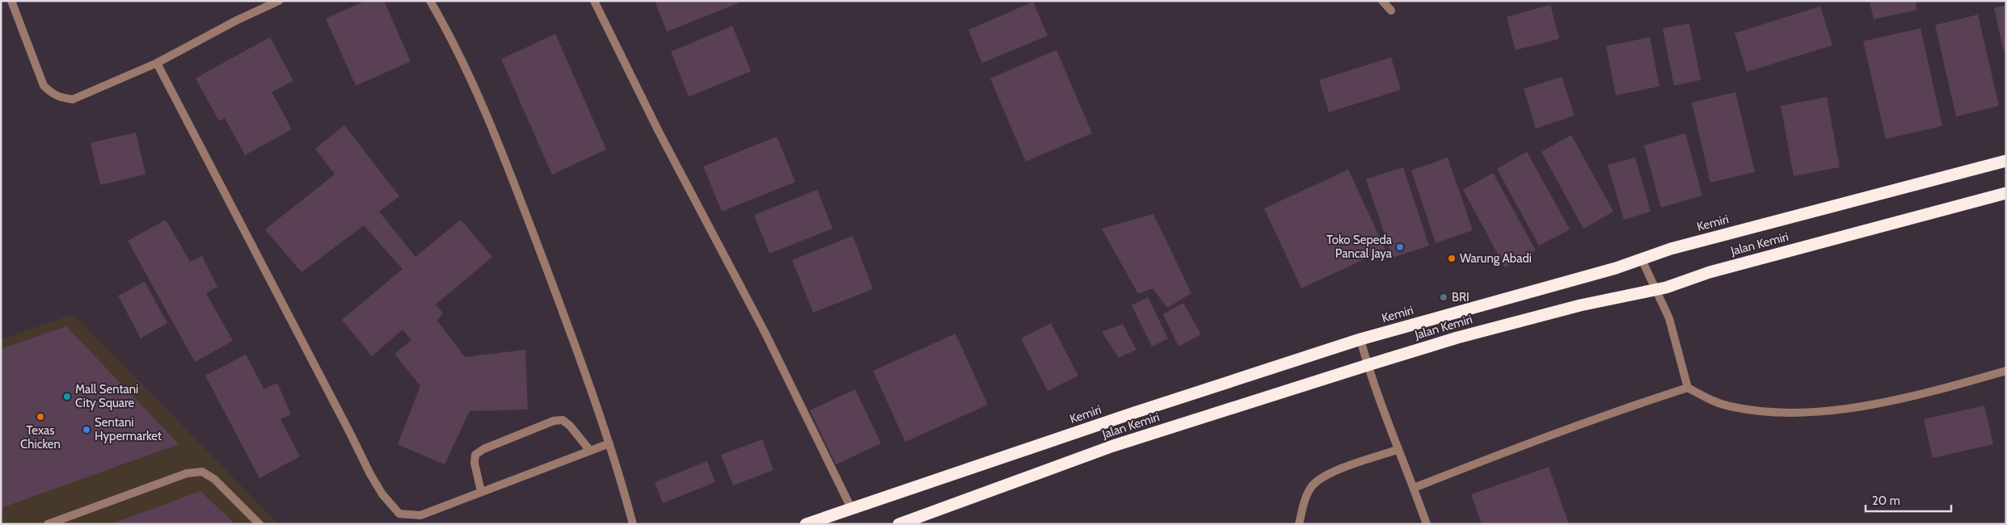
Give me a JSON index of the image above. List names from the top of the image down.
{
  "streets": {
    "highway": ["Kemiri", "Jalan Kemiri"]
  },
  "places": [
    "Toko Sepeda Pancal Jaya",
    "Warung Abadi",
    "BRI",
    "Mall Sentani City Square",
    "Texas Chicken",
    "Sentani Hypermarket"
  ],
  "scale_bar": "20 m"
}
